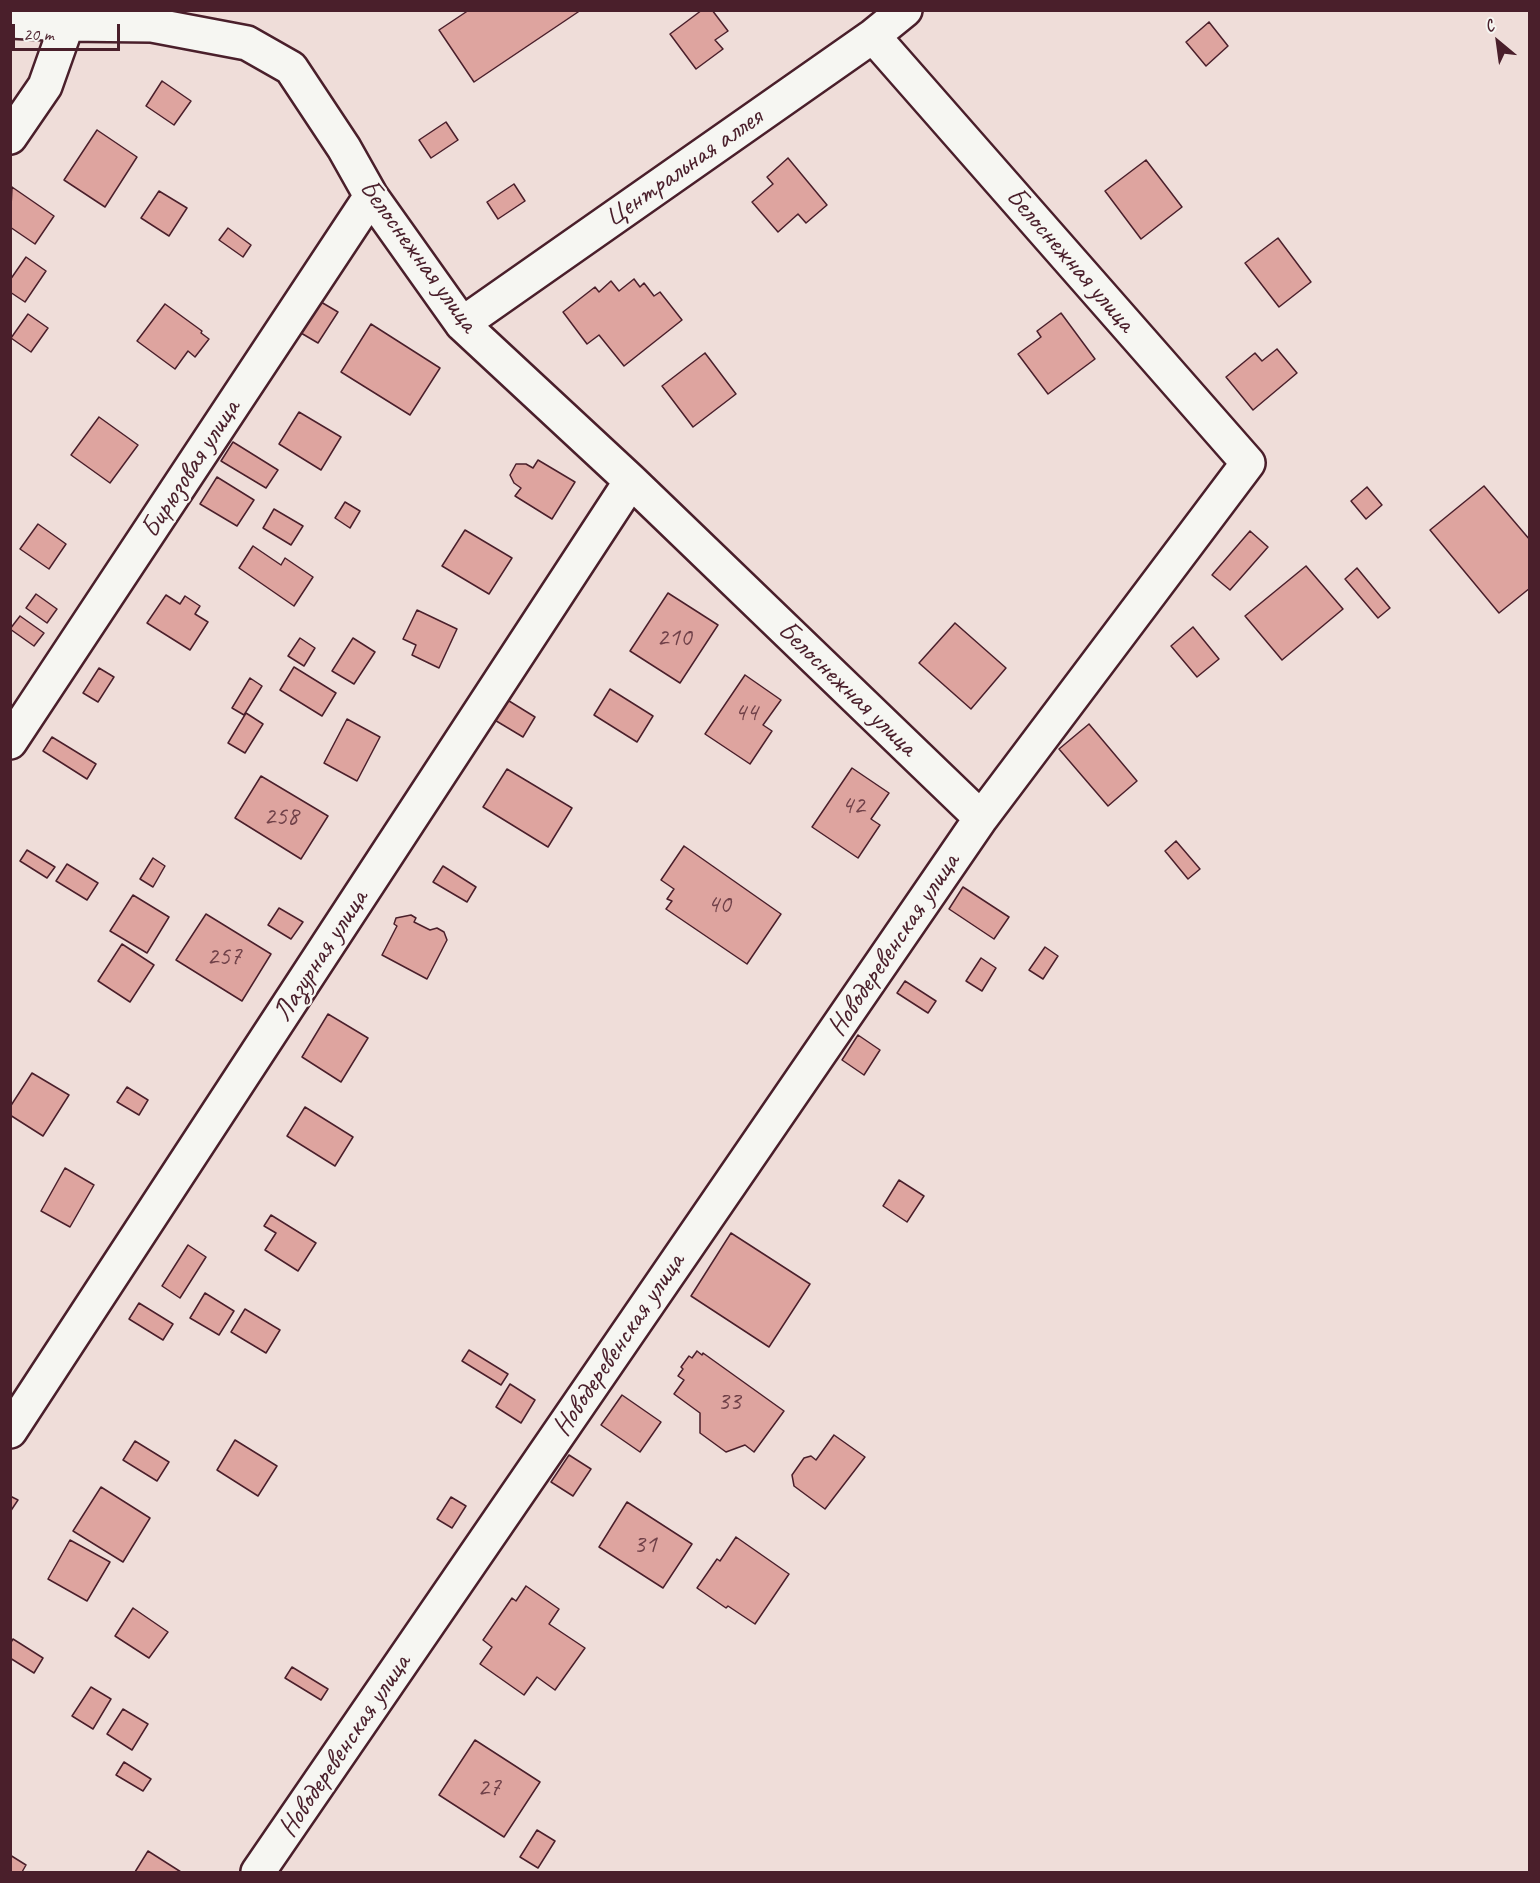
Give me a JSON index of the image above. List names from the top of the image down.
{
  "streets": {
    "street": [
      "Центральная аллея",
      "Белоснежная улица",
      "Бирюзовая улица",
      "Новодеревенская улица",
      "Лазурная улица"
    ]
  },
  "crossings": [
    ["Центральная аллея", "Белоснежная улица"],
    ["Белоснежная улица", "Бирюзовая улица"],
    ["Белоснежная улица", "Новодеревенская улица"],
    ["Белоснежная улица", "Лазурная улица"]
  ],
  "house_numbers": [
    "210",
    "44",
    "42",
    "258",
    "40",
    "257",
    "33",
    "31",
    "27"
  ],
  "scale_bar": "20 m",
  "north": "top left"
}
